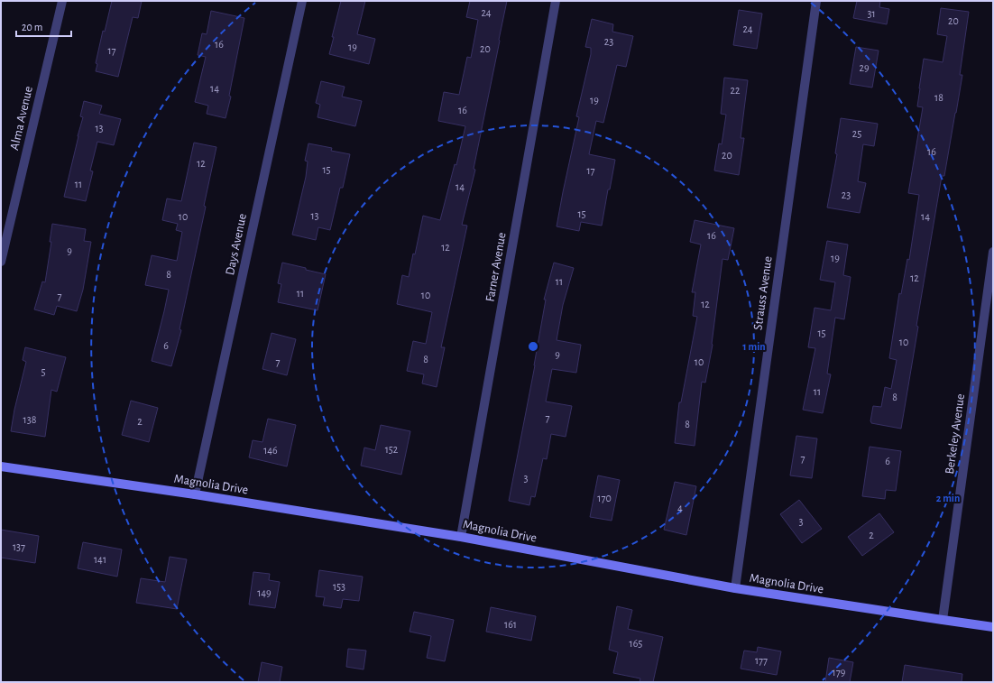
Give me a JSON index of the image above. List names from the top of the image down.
{
  "streets": {
    "street": [
      "Alma Avenue",
      "Days Avenue",
      "Farner Avenue",
      "Strauss Avenue",
      "Berkeley Avenue",
      "Magnolia Drive"
    ]
  },
  "crossings": [
    ["Days Avenue", "Magnolia Drive"],
    ["Farner Avenue", "Magnolia Drive"],
    ["Strauss Avenue", "Magnolia Drive"],
    ["Berkeley Avenue", "Magnolia Drive"]
  ],
  "house_numbers": [
    "24",
    "31",
    "20",
    "24",
    "23",
    "16",
    "19",
    "20",
    "17",
    "29",
    "14",
    "22",
    "18",
    "19",
    "16",
    "13",
    "25",
    "16",
    "20",
    "12",
    "15",
    "17",
    "11",
    "14",
    "23",
    "15",
    "13",
    "10",
    "14",
    "16",
    "12",
    "9",
    "19",
    "8",
    "12",
    "11",
    "11",
    "10",
    "7",
    "12",
    "15",
    "10",
    "6",
    "9",
    "8",
    "7",
    "10",
    "5",
    "11",
    "8",
    "7",
    "138",
    "2",
    "8",
    "152",
    "146",
    "7",
    "6",
    "3",
    "170",
    "4",
    "3",
    "2",
    "137",
    "141",
    "153",
    "149",
    "161",
    "165",
    "177",
    "179"
  ],
  "scale_bar": "20 m",
  "rings": ["1 min", "2 min"]
}
